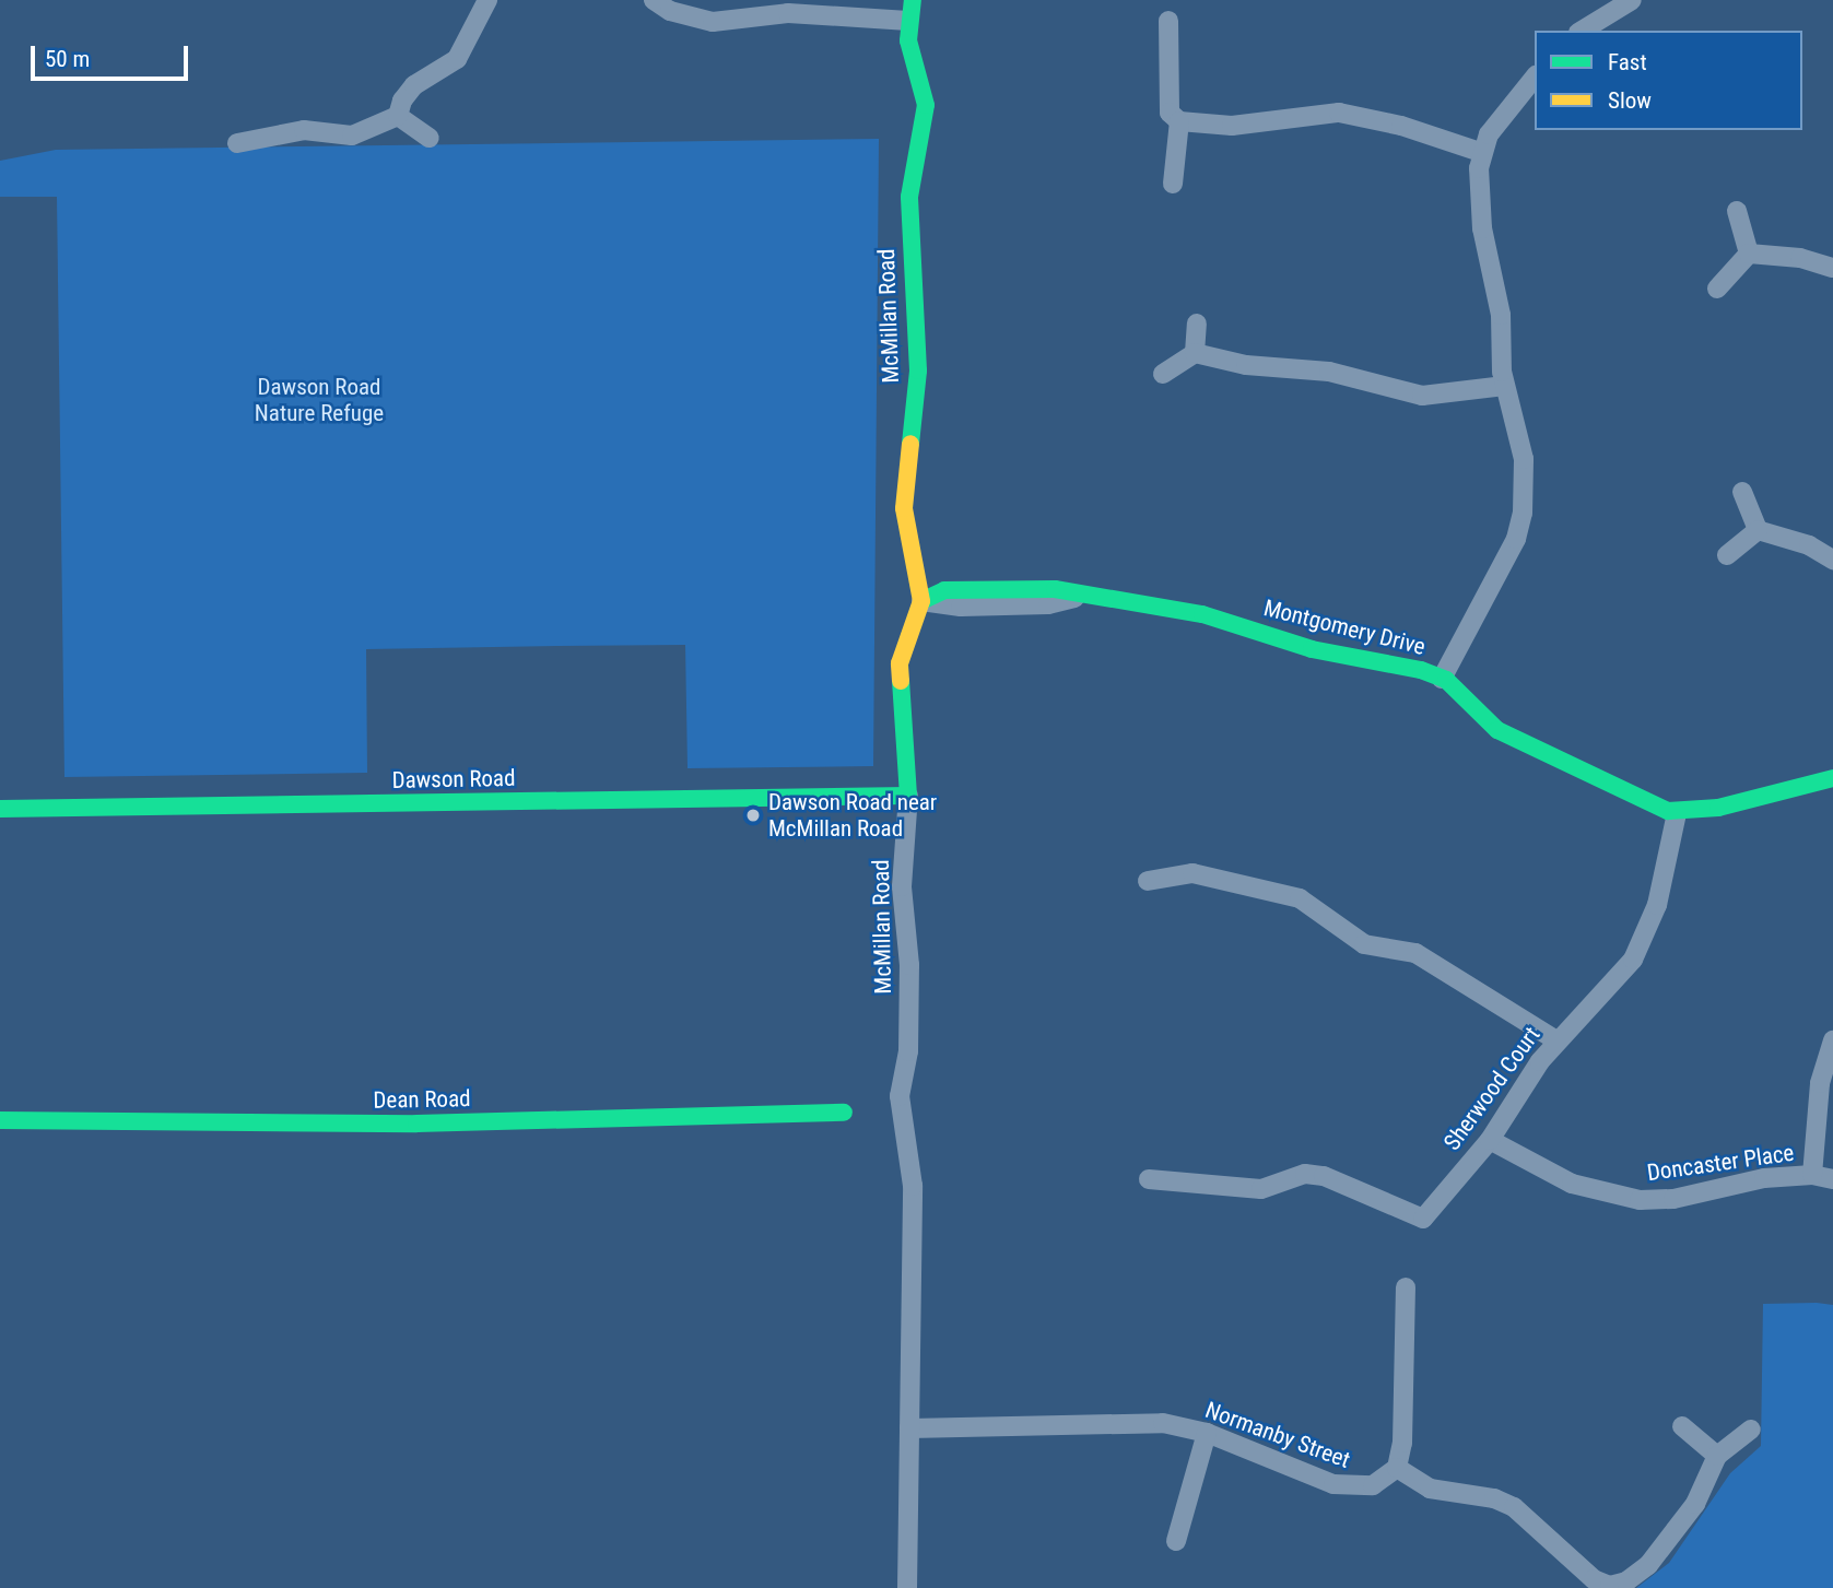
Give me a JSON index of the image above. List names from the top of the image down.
{
  "streets": {
    "street": [
      "McMillan Road",
      "Montgomery Drive",
      "Dawson Road",
      "Sherwood Court",
      "Dean Road",
      "Doncaster Place",
      "Normanby Street"
    ]
  },
  "crossings": [
    ["McMillan Road", "Montgomery Drive"],
    ["McMillan Road", "Dawson Road"],
    ["McMillan Road", "Normanby Street"],
    ["Montgomery Drive", "Sherwood Court"],
    ["Sherwood Court", "Doncaster Place"]
  ],
  "parks": ["Dawson Road Nature Refuge"],
  "places": ["Dawson Road near McMillan Road"],
  "legend": ["Fast", "Slow"],
  "scale_bar": "50 m"
}
